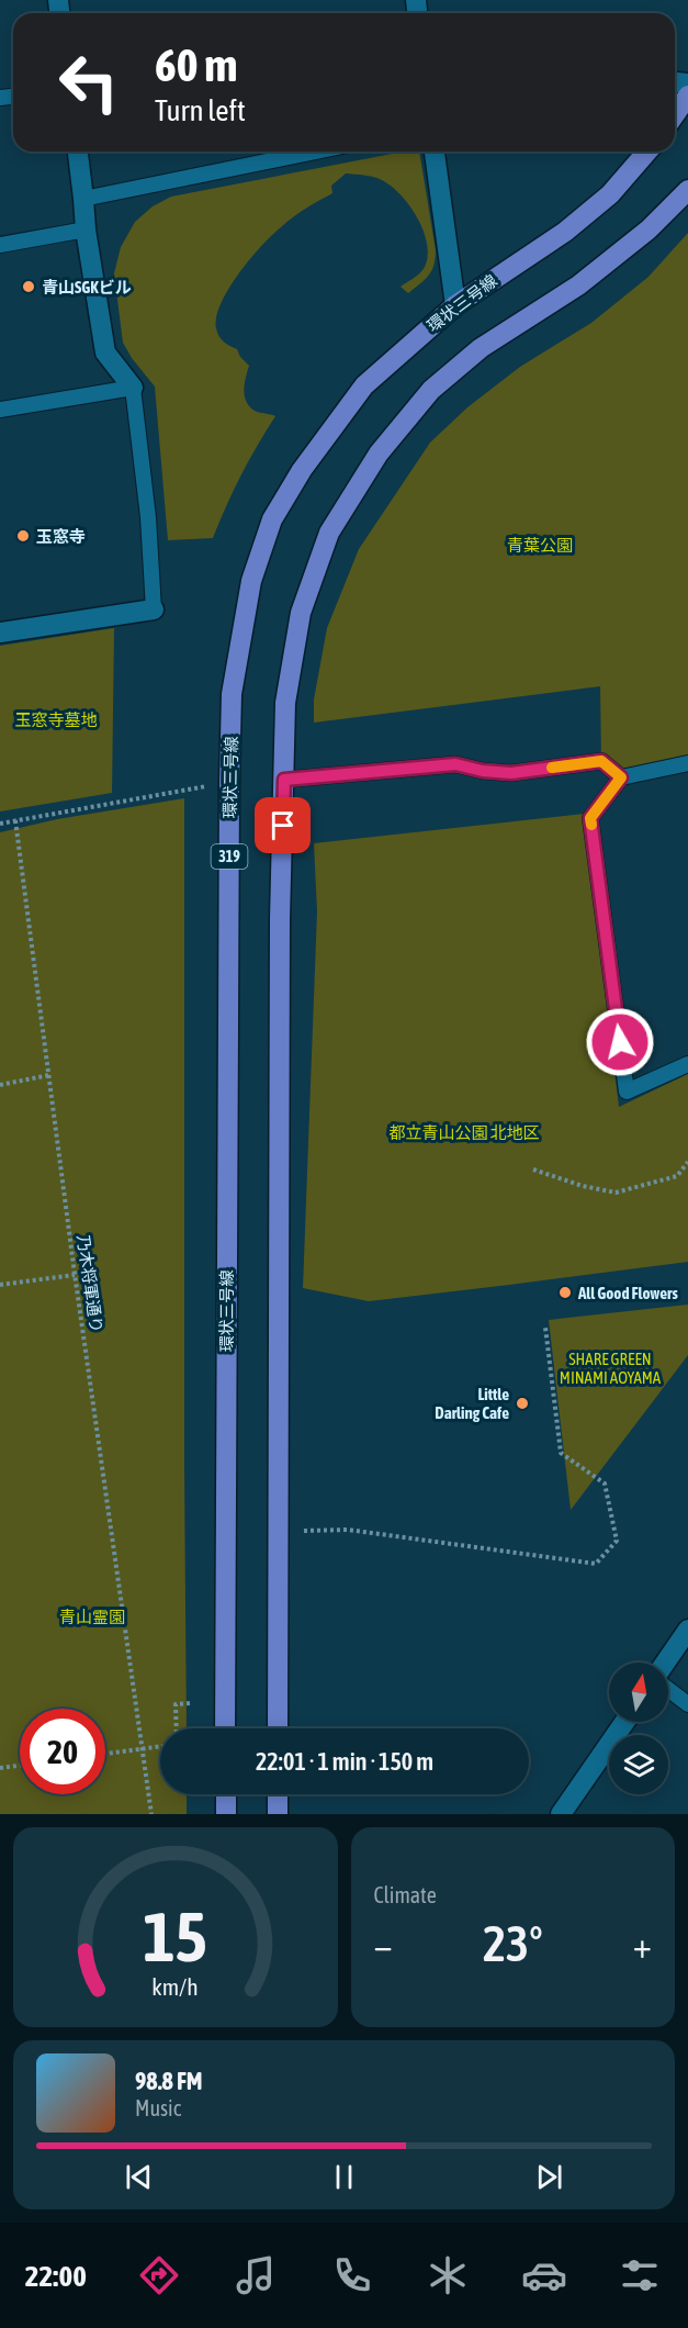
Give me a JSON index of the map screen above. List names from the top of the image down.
{
  "streets": {
    "main road": ["環状三号線", "319"],
    "path": ["乃木将軍通り"]
  },
  "parks": [
    "青葉公園",
    "玉窓寺墓地",
    "都立青山公園 北地区",
    "SHARE GREEN MINAMI AOYAMA",
    "青山霊園"
  ],
  "places": [
    "青山SGKビル",
    "玉窓寺",
    "All Good Flowers",
    "Little Darling Cafe"
  ],
  "north": "top",
  "page": {
    "turn": ["60 m", "Turn left"],
    "limit": "20",
    "trip": "22:01 · 1 min · 150 m",
    "tile": "Climate",
    "heat": ["−", "23°", "+"],
    "song": ["98.8 FM", "Music"],
    "tabs": "22:00",
    "gauge": ["15", "km/h"]
  }
}
